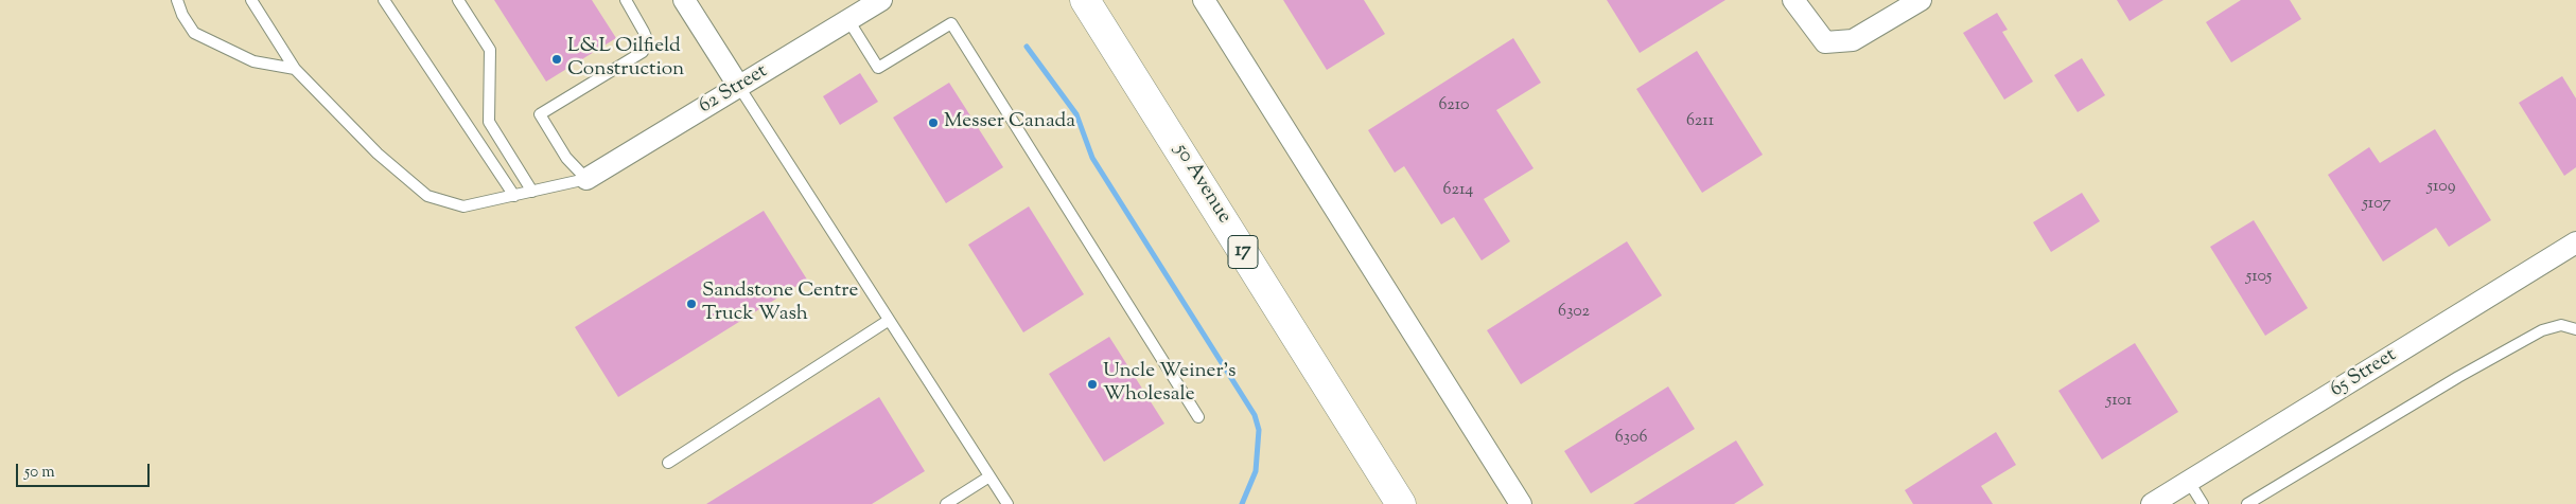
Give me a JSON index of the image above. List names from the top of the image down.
{
  "streets": {
    "main road": ["50 Avenue", "17"],
    "street": ["62 Street", "65 Street"]
  },
  "places": [
    "L&L Oilfield Construction",
    "Messer Canada",
    "Sandstone Centre Truck Wash",
    "Uncle Weiner's Wholesale"
  ],
  "house_numbers": [
    "6210",
    "6211",
    "5109",
    "6214",
    "5107",
    "5105",
    "6302",
    "5101",
    "6306"
  ],
  "scale_bar": "50 m"
}
